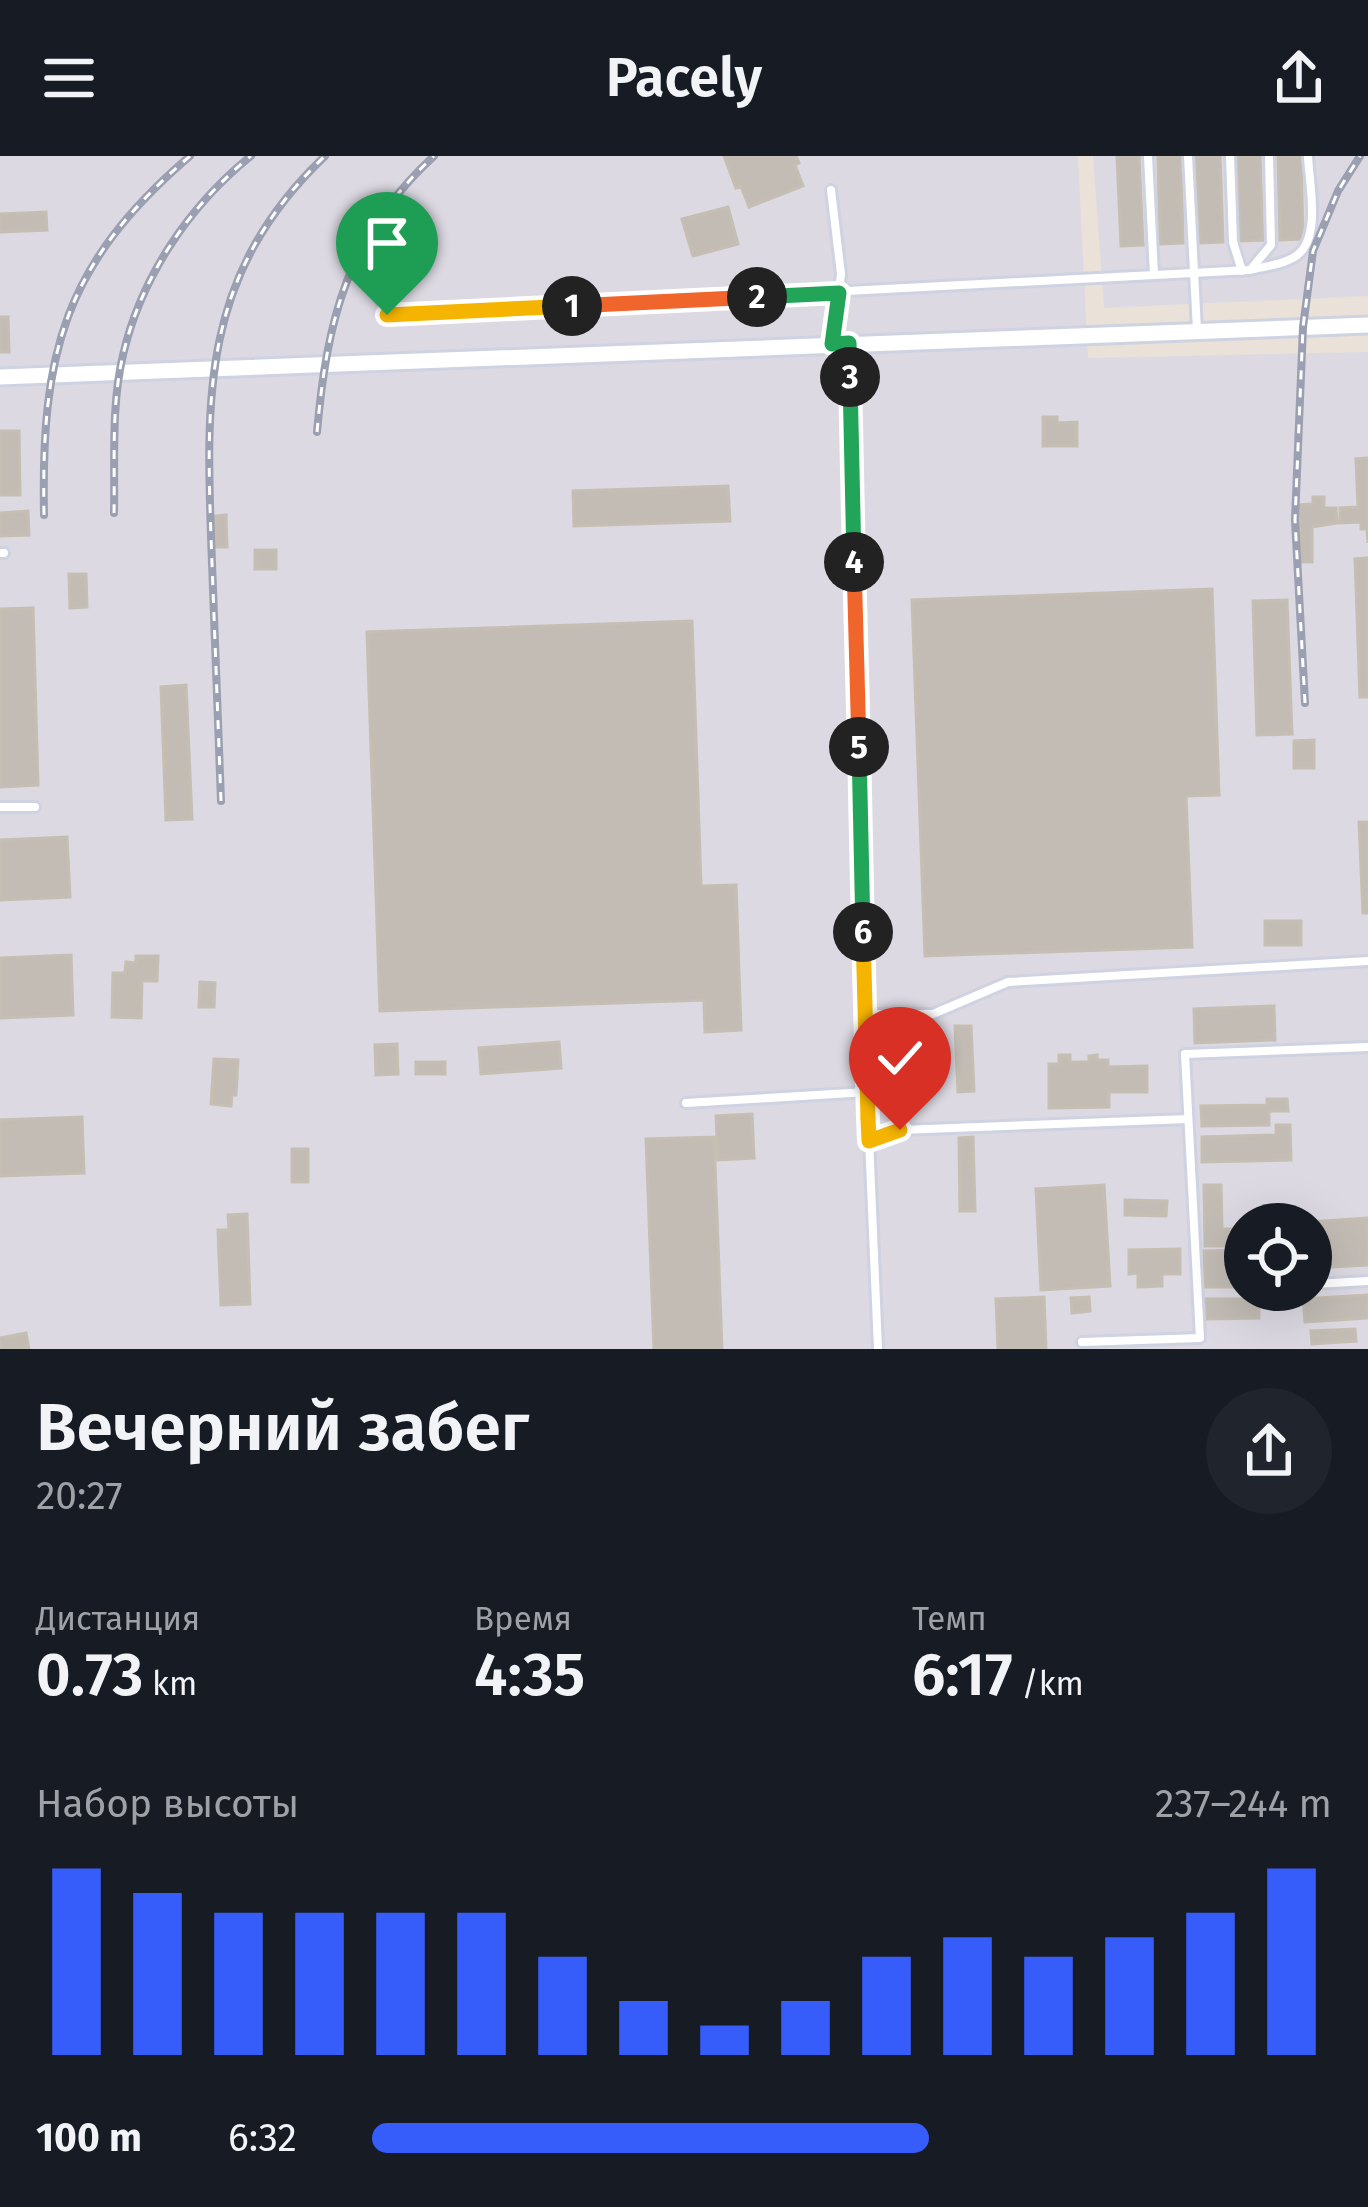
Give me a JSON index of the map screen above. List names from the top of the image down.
{
  "page": {
    "header": "Pacely",
    "pins": [
      "2",
      "1",
      "3",
      "4",
      "5",
      "6"
    ],
    "heading": ["Вечерний забег", "20:27"],
    "stats": [
      ["Дистанция", "0.73 km"],
      ["Время", "4:35"],
      ["Темп", "6:17 /km"]
    ],
    "chart": ["Набор высоты", "237–244 m"],
    "list": [
      {
        "name": "100 m",
        "note": "6:32"
      }
    ]
  }
}
